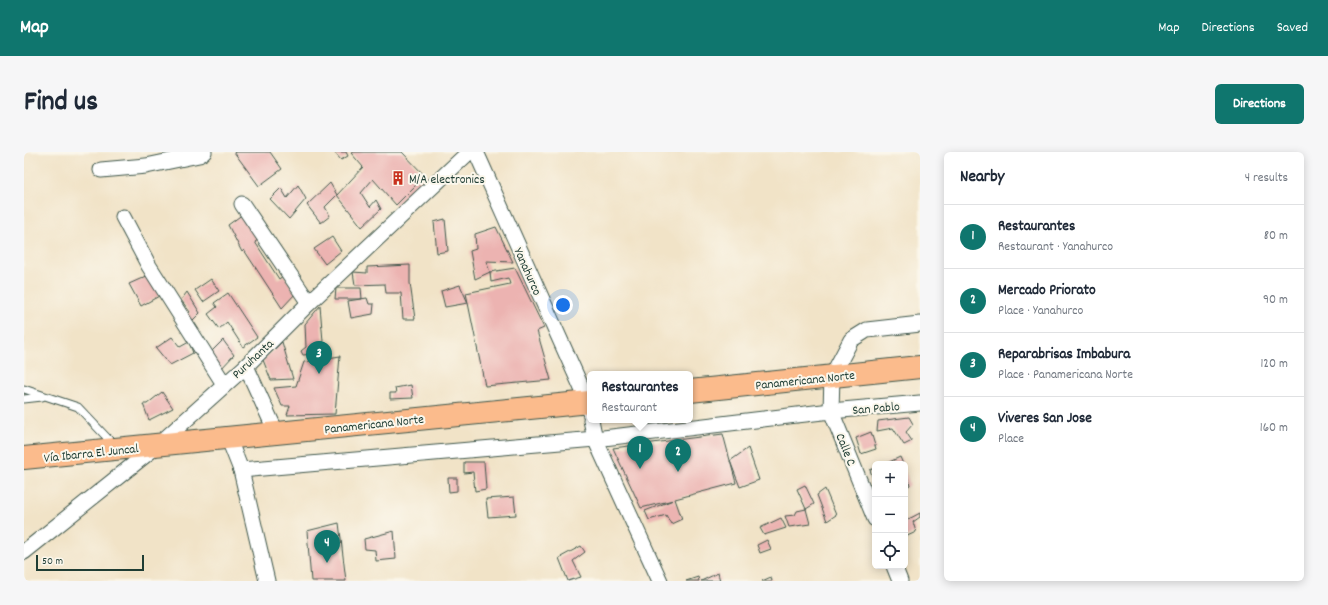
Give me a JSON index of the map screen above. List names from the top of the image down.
{
  "streets": {
    "highway": ["Panamericana Norte", "Vía Ibarra El Juncal"],
    "street": [
      "Yanahurco",
      "Puruhanta",
      "San Pablo",
      "Calle C"
    ]
  },
  "crossings": [
    ["Yanahurco", "San Pablo"],
    ["Puruhanta", "Panamericana Norte"],
    ["Puruhanta", "Vía Ibarra El Juncal"],
    ["Panamericana Norte", "Calle C"],
    ["Panamericana Norte", "Vía Ibarra El Juncal"],
    ["San Pablo", "Calle C"]
  ],
  "places": {
    "building": ["M/A electronics"]
  },
  "scale_bar": "50 m",
  "page": {
    "header": "Map",
    "nav": ["Map", "Directions", "Saved"],
    "title": "Find us",
    "buttons": "Directions",
    "heading": ["Nearby", "4 results"],
    "list": [
      {
        "mark": "1",
        "name": "Restaurantes",
        "note": "Restaurant · Yanahurco",
        "value": "80 m"
      },
      {
        "mark": "2",
        "name": "Mercado Priorato",
        "note": "Place · Yanahurco",
        "value": "90 m"
      },
      {
        "mark": "3",
        "name": "Reparabrisas Imbabura",
        "note": "Place · Panamericana Norte",
        "value": "120 m"
      },
      {
        "mark": "4",
        "name": "Viveres San Jose",
        "note": "Place",
        "value": "160 m"
      }
    ],
    "pins": [
      "3",
      "1",
      "2",
      "4"
    ],
    "popup": ["Restaurantes", "Restaurant"],
    "map_buttons": ["+", "−"],
    "scale": "50 m"
  }
}
